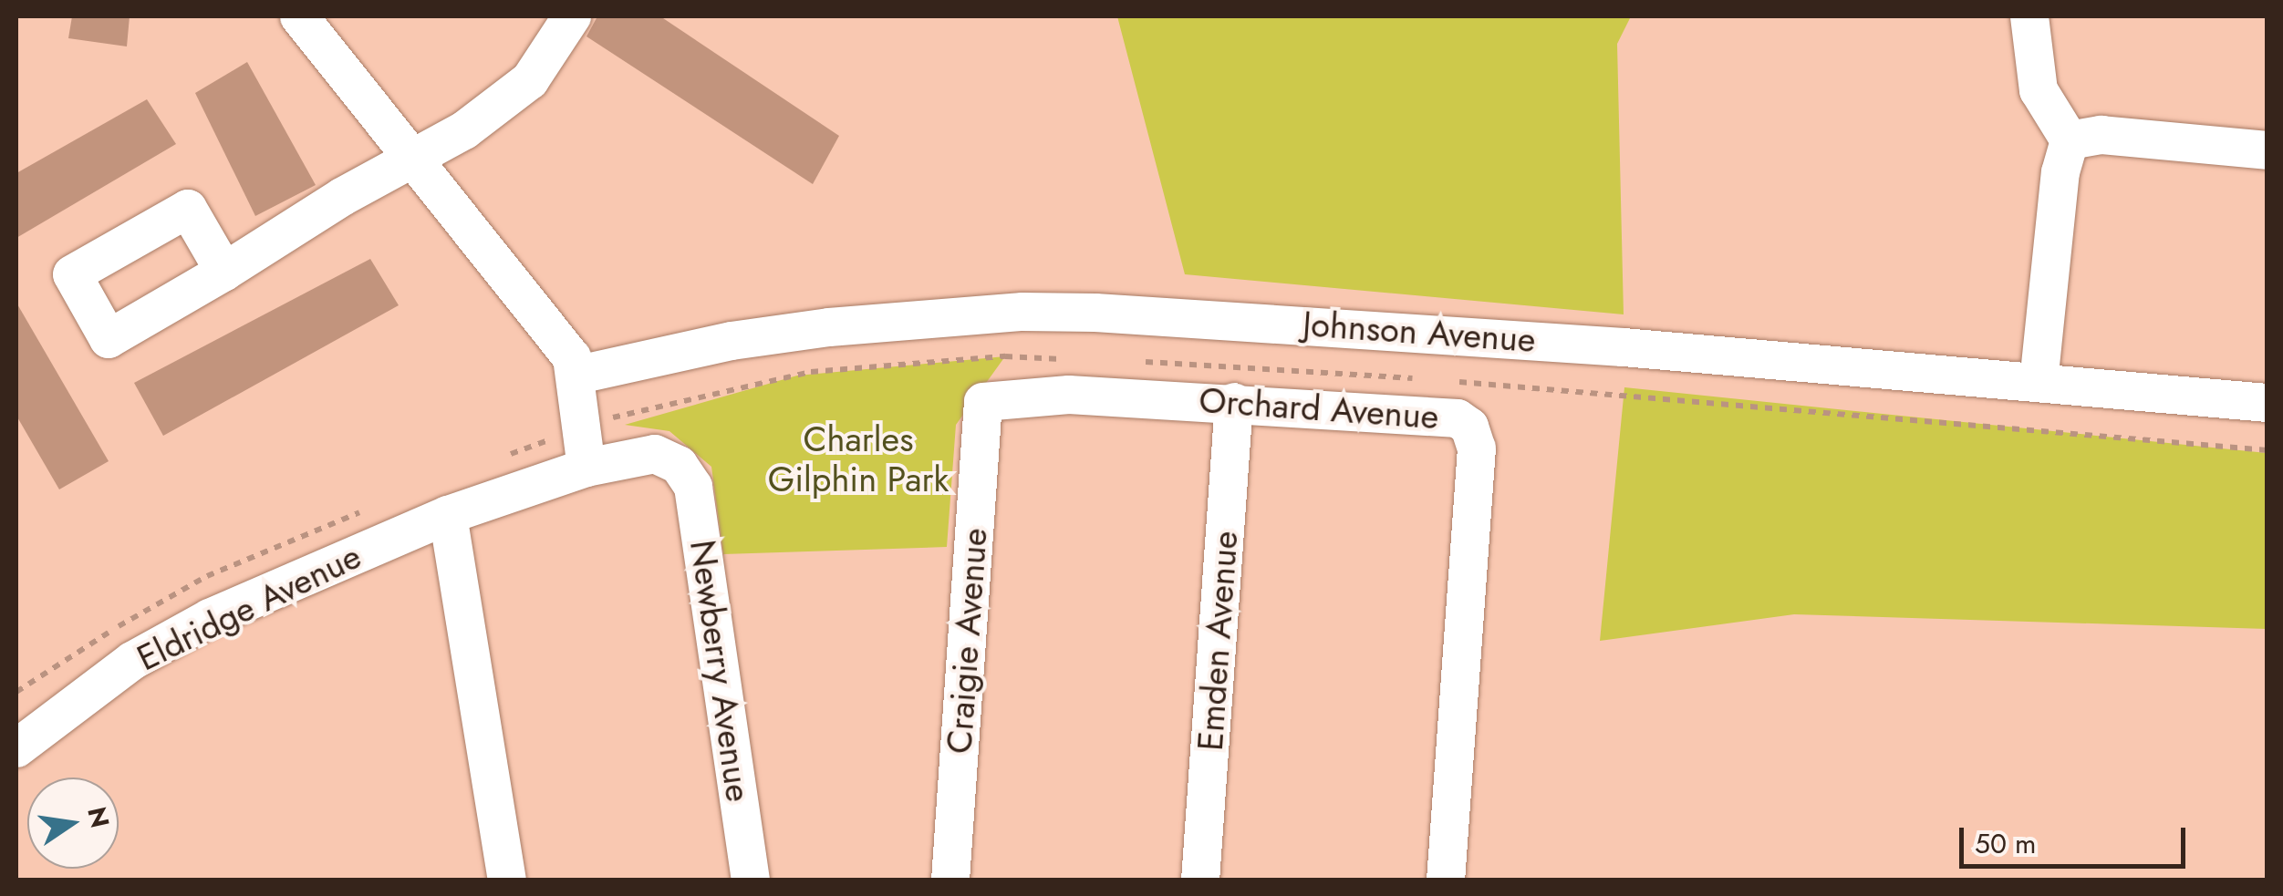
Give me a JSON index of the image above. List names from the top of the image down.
{
  "streets": {
    "street": [
      "Johnson Avenue",
      "Orchard Avenue",
      "Eldridge Avenue",
      "Craigie Avenue",
      "Emden Avenue",
      "Newberry Avenue"
    ]
  },
  "crossings": [
    ["Orchard Avenue", "Craigie Avenue"],
    ["Orchard Avenue", "Emden Avenue"],
    ["Eldridge Avenue", "Newberry Avenue"]
  ],
  "parks": ["Charles Gilphin Park"],
  "scale_bar": "50 m",
  "north": "right"
}
